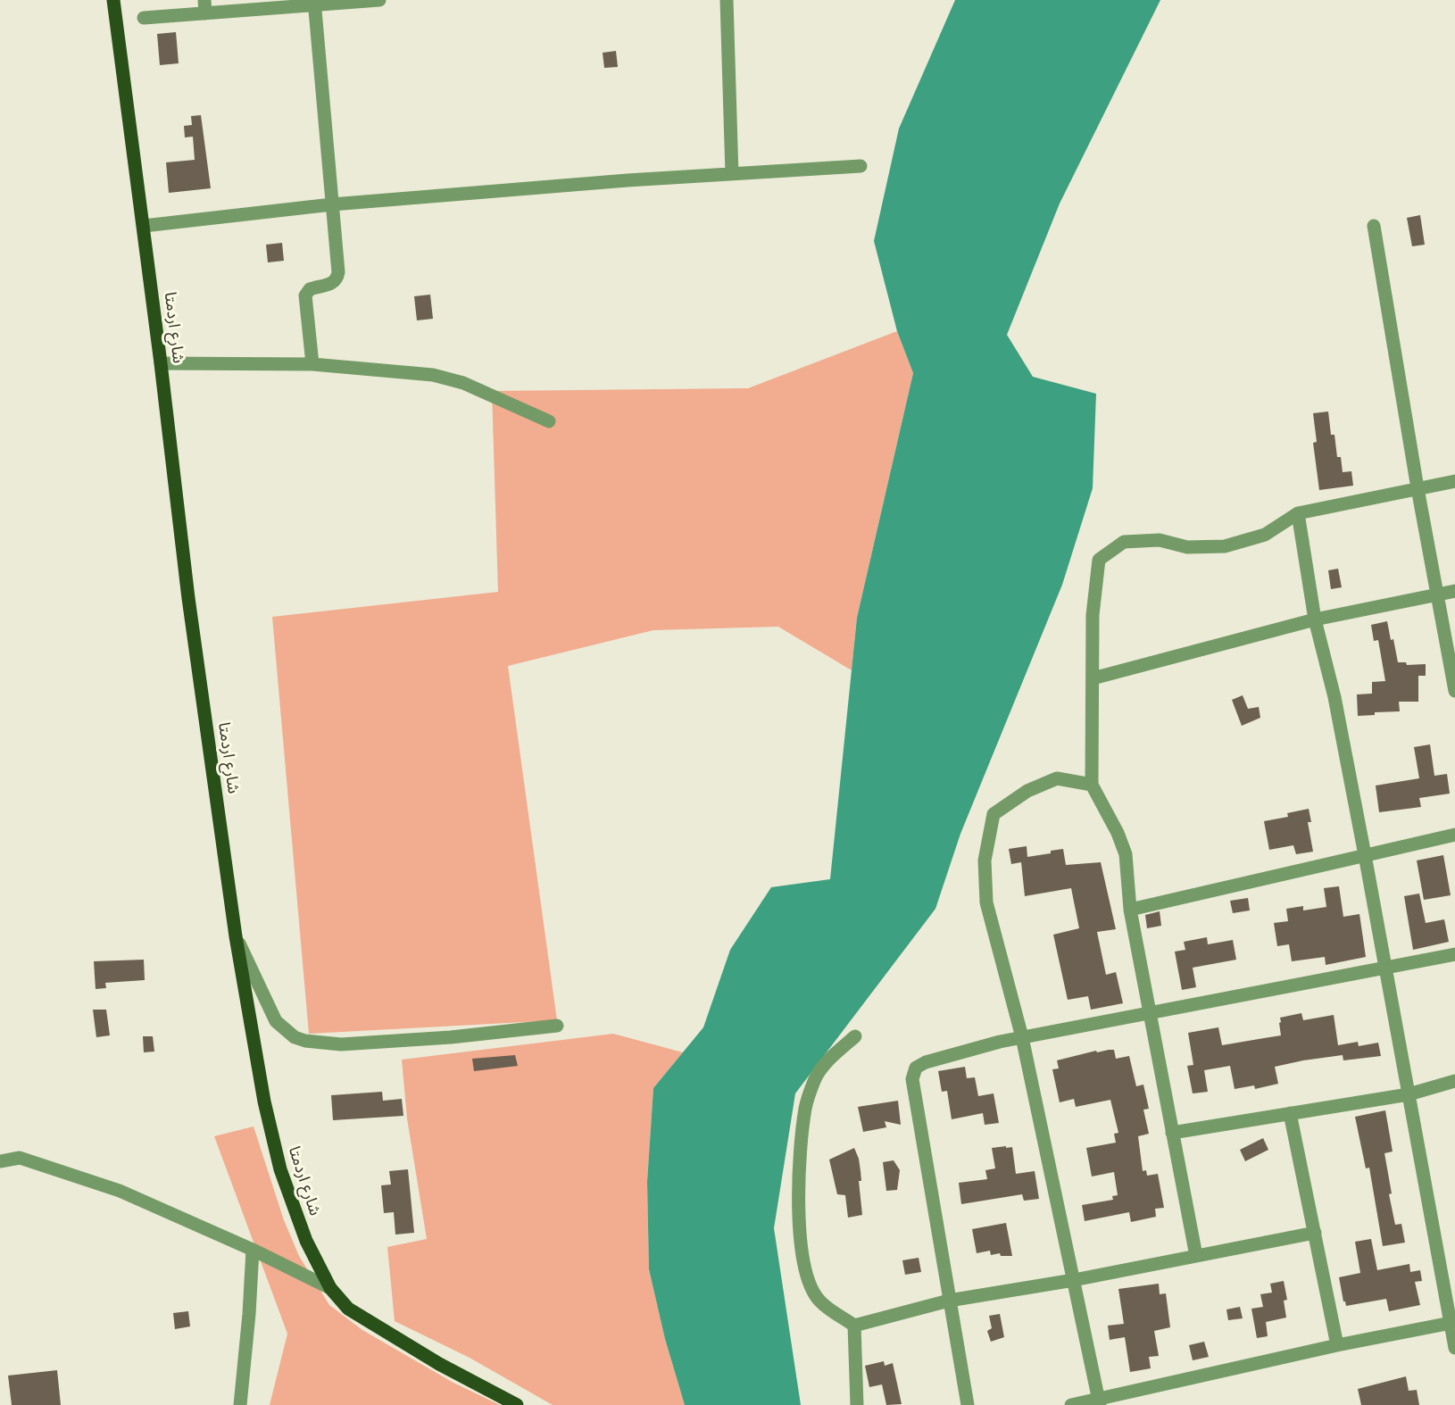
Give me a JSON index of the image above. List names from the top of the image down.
{
  "streets": {
    "main road": ["شارع اردمتا"]
  }
}
